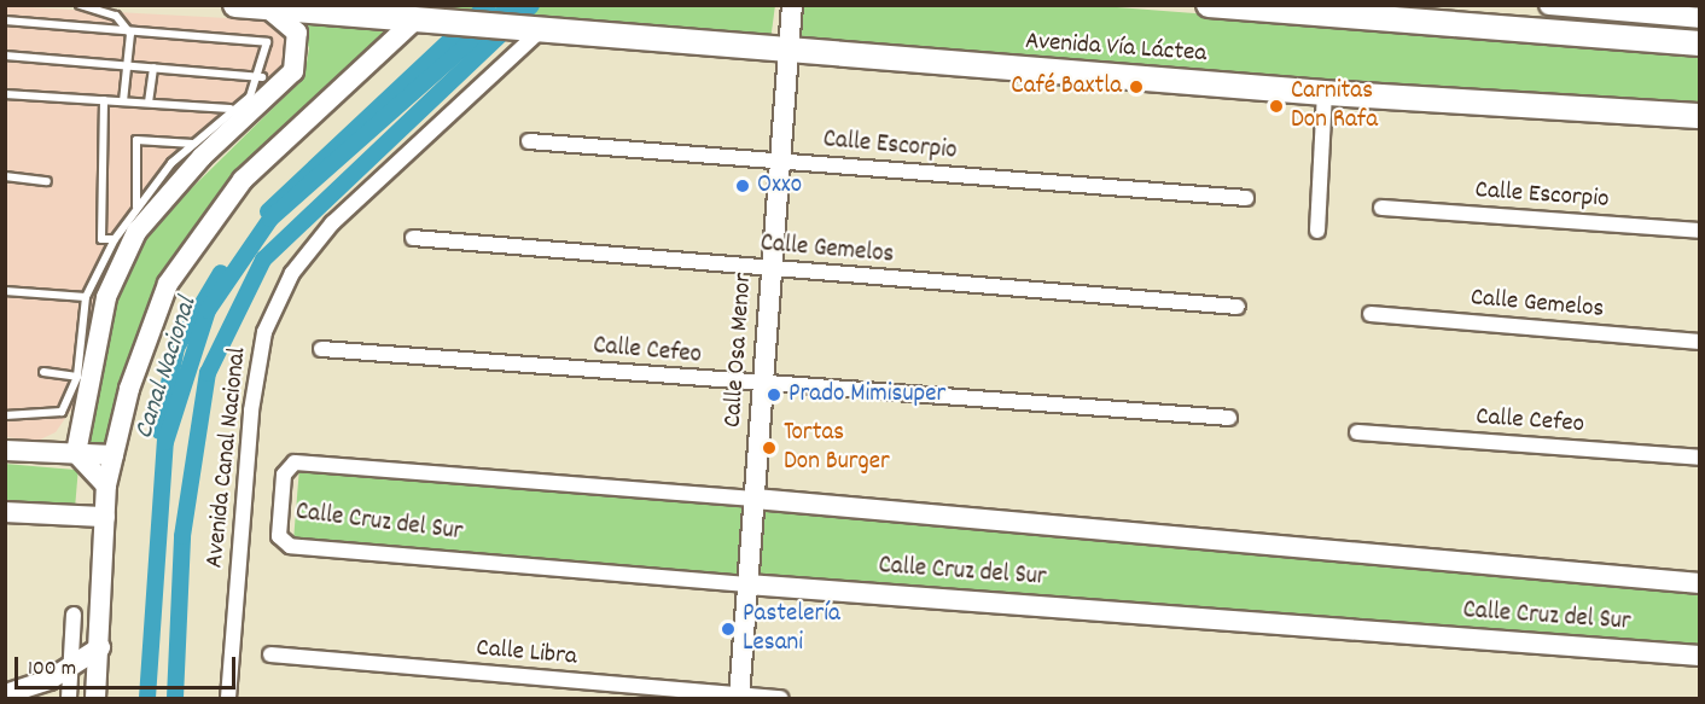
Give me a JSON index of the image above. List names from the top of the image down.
{
  "streets": {
    "main road": ["Avenida Vía Láctea"],
    "street": [
      "Calle Escorpio",
      "Calle Gemelos",
      "Calle Osa Menor",
      "Calle Cefeo",
      "Avenida Canal Nacional",
      "Calle Cruz del Sur",
      "Calle Libra"
    ]
  },
  "crossings": [
    ["Avenida Vía Láctea", "Calle Osa Menor"],
    ["Avenida Vía Láctea", "Avenida Canal Nacional"],
    ["Calle Escorpio", "Calle Osa Menor"],
    ["Calle Gemelos", "Calle Osa Menor"],
    ["Calle Osa Menor", "Calle Cefeo"],
    ["Calle Osa Menor", "Calle Cruz del Sur"],
    ["Calle Osa Menor", "Calle Libra"]
  ],
  "water": ["Canal Nacional"],
  "places": [
    "Café Baxtla",
    "Carnitas Don Rafa",
    "Oxxo",
    "Prado Mimisuper",
    "Tortas Don Burger",
    "Pastelería Lesani"
  ],
  "scale_bar": "100 m"
}
